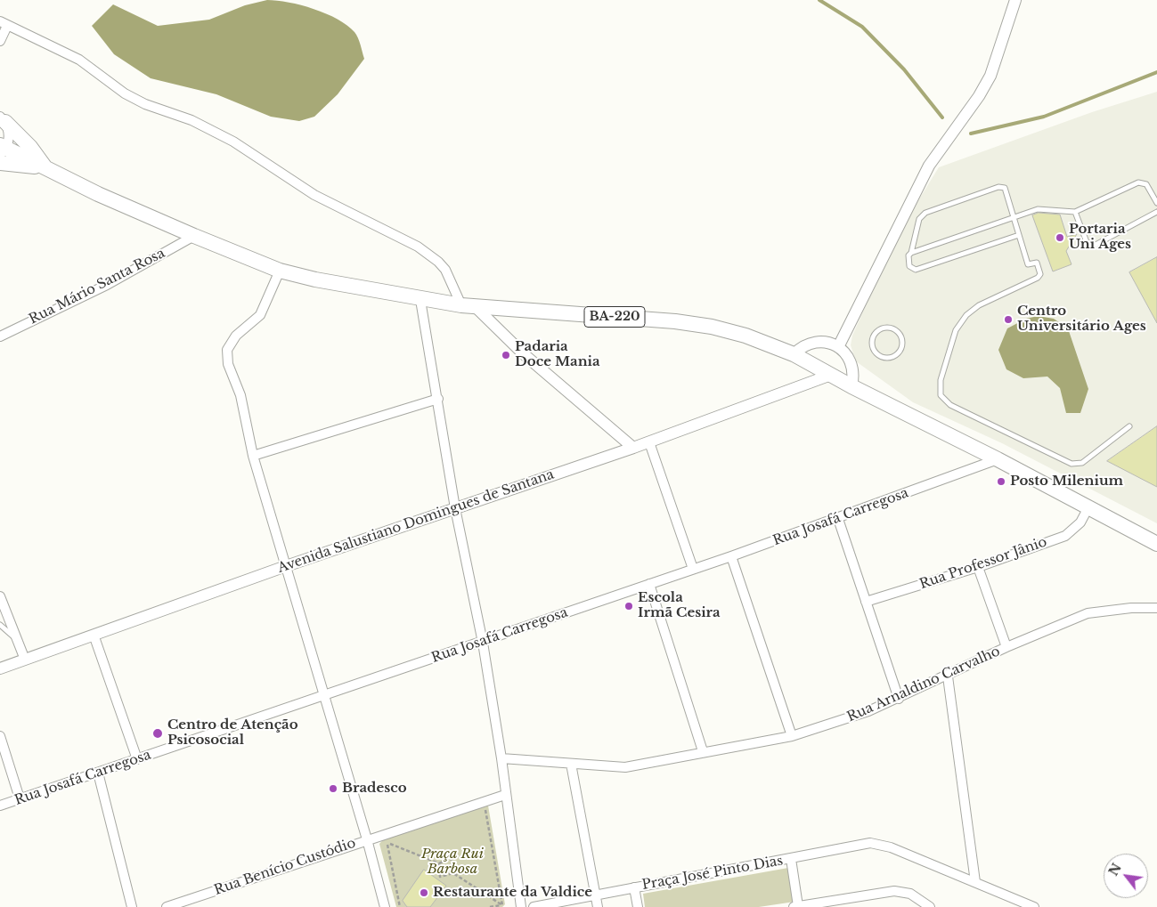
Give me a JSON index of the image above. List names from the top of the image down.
{
  "streets": {
    "main road": ["BA-220"],
    "street": [
      "Rua Mário Santa Rosa",
      "Rua Josafá Carregosa",
      "Avenida Salustiano Domingues de Santana",
      "Rua Professor Jânio",
      "Rua Arnaldino Carvalho",
      "Rua Benício Custódio",
      "Praça José Pinto Dias"
    ]
  },
  "crossings": [
    ["Rua Mário Santa Rosa", "BA-220"],
    ["BA-220", "Rua Josafá Carregosa"],
    ["BA-220", "Avenida Salustiano Domingues de Santana"],
    ["BA-220", "Rua Professor Jânio"]
  ],
  "parks": ["Praça Rui Barbosa"],
  "places": [
    "Portaria Uni Ages",
    "Centro Universitário Ages",
    "Padaria Doce Mania",
    "Posto Milenium",
    "Escola Irmã Cesira",
    "Centro de Atenção Psicosocial",
    "Bradesco",
    "Restaurante da Valdice"
  ],
  "north": "top left"
}
